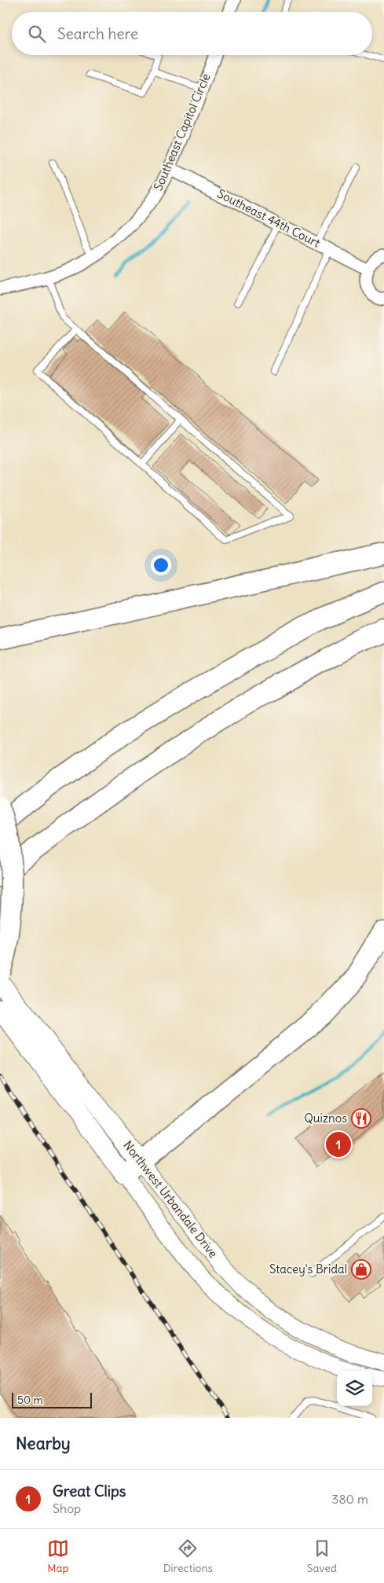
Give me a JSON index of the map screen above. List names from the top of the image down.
{
  "streets": {
    "highway": ["Northwest Urbandale Drive"],
    "street": ["Southeast Capitol Circle", "Southeast 44th Court"]
  },
  "crossings": [
    ["Southeast Capitol Circle", "Southeast 44th Court"]
  ],
  "places": {
    "restaurant": ["Quiznos"],
    "shop": ["Stacey's Bridal"]
  },
  "scale_bar": "50 m",
  "page": {
    "search": "Search here",
    "pins": "1",
    "scale": "50 m",
    "heading": "Nearby",
    "list": [
      {
        "mark": "1",
        "name": "Great Clips",
        "note": "Shop",
        "value": "380 m"
      }
    ],
    "nav": ["Map", "Directions", "Saved"]
  }
}
